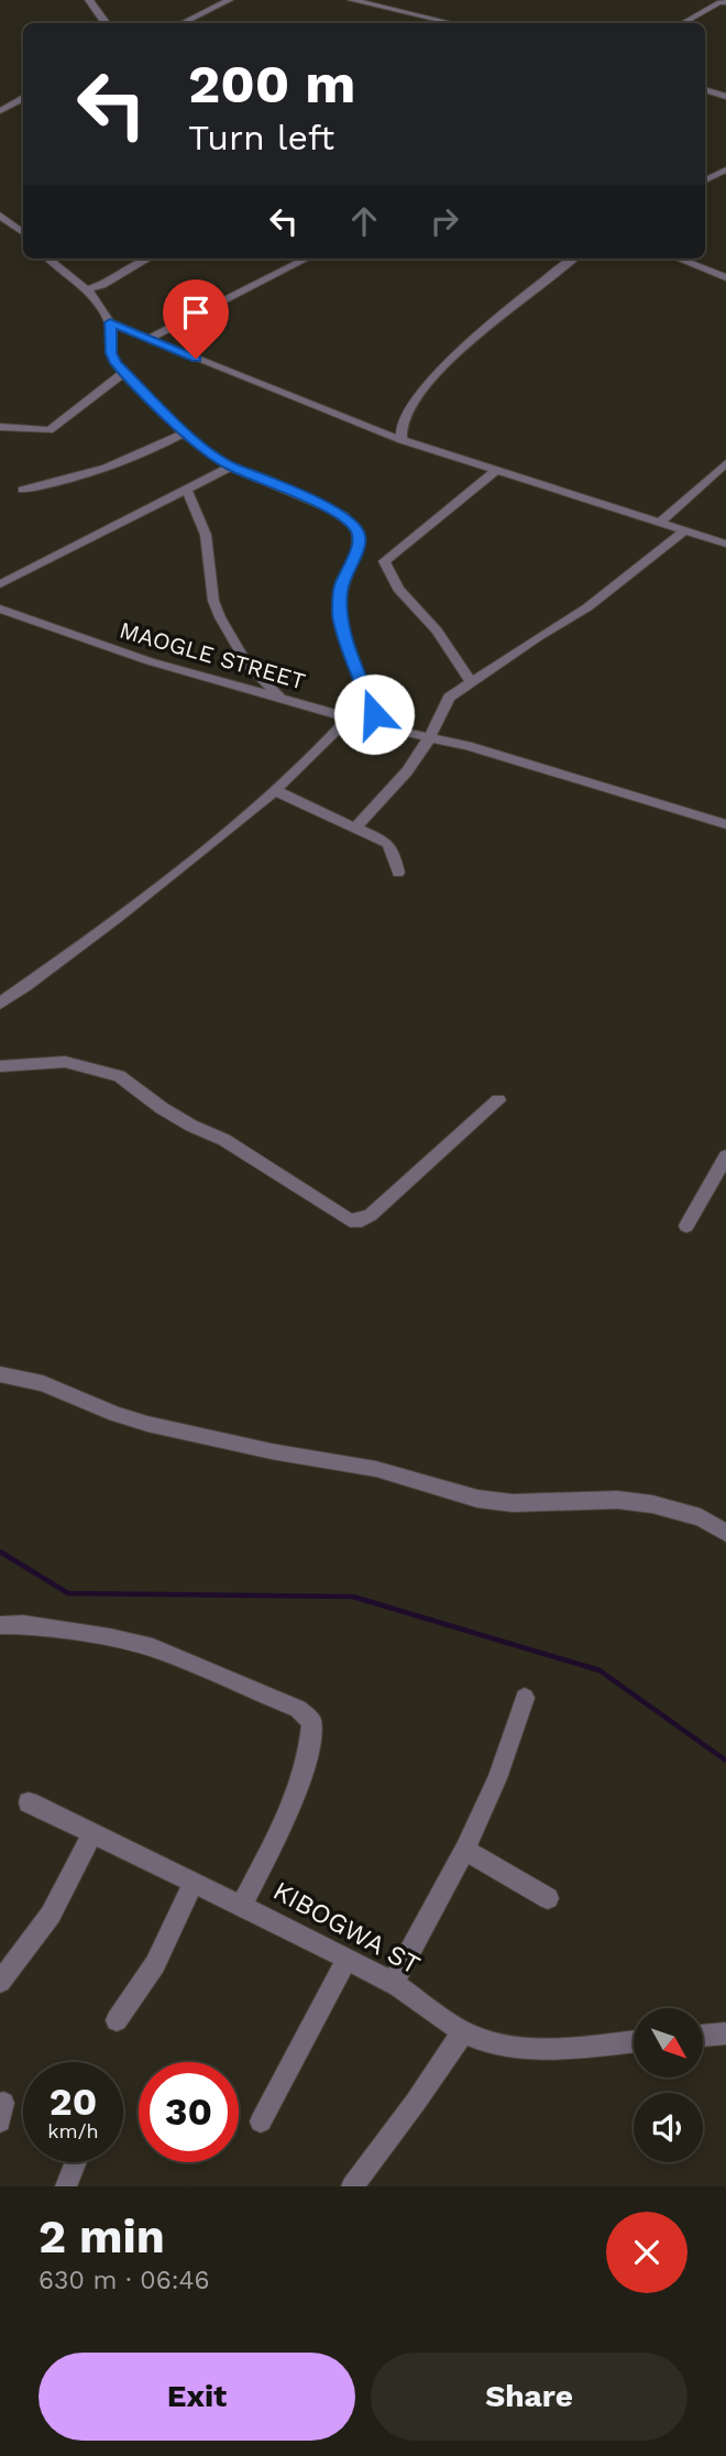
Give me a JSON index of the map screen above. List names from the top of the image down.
{
  "streets": {
    "street": ["MAOGLE STREET", "KIBOGWA ST"]
  },
  "north": "bottom right",
  "page": {
    "turn": ["200 m", "Turn left"],
    "speed": "20 km/h",
    "limit": "30",
    "heading": ["2 min", "630 m · 06:46"],
    "buttons": ["Exit", "Share"]
  }
}
